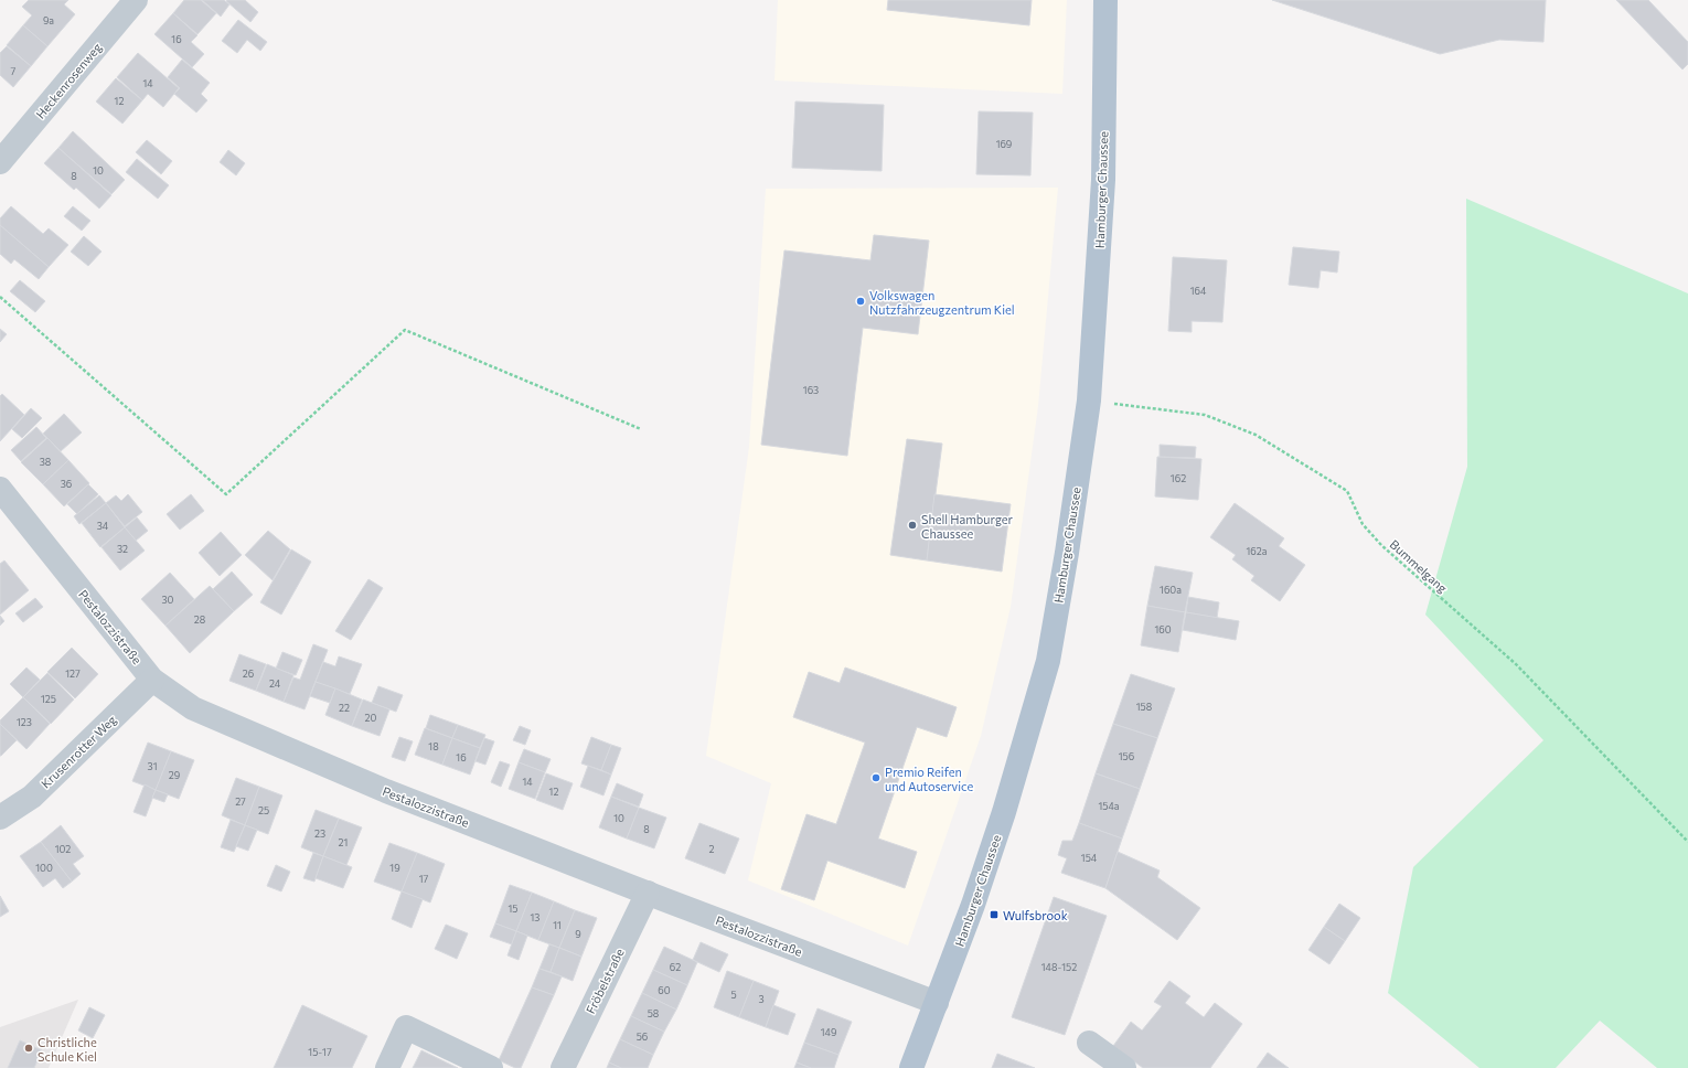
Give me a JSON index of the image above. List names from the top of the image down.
{
  "streets": {
    "main road": ["Hamburger Chaussee"],
    "street": [
      "Heckenrosenweg",
      "Pestalozzistraße",
      "Krusenrotter Weg",
      "Fröbelstraße"
    ],
    "path": ["Bummelgang"]
  },
  "crossings": [
    ["Hamburger Chaussee", "Bummelgang"],
    ["Hamburger Chaussee", "Pestalozzistraße"],
    ["Pestalozzistraße", "Krusenrotter Weg"],
    ["Pestalozzistraße", "Fröbelstraße"]
  ],
  "places": {
    "other": [
      "Volkswagen Nutzfahrzeugzentrum Kiel",
      "Shell Hamburger Chaussee",
      "Premio Reifen und Autoservice",
      "Christliche Schule Kiel"
    ],
    "transit": ["Wulfsbrook"]
  },
  "house_numbers": [
    "9a",
    "16",
    "7",
    "14",
    "12",
    "169",
    "10",
    "8",
    "164",
    "163",
    "38",
    "162",
    "36",
    "34",
    "32",
    "162a",
    "160a",
    "30",
    "28",
    "160",
    "127",
    "26",
    "24",
    "125",
    "158",
    "22",
    "20",
    "123",
    "18",
    "156",
    "16",
    "31",
    "29",
    "14",
    "12",
    "27",
    "154a",
    "25",
    "10",
    "8",
    "23",
    "21",
    "102",
    "2",
    "154",
    "100",
    "19",
    "17",
    "15",
    "13",
    "11",
    "9",
    "62",
    "148-152",
    "60",
    "5",
    "3",
    "58",
    "149",
    "56",
    "15-17"
  ]
}
